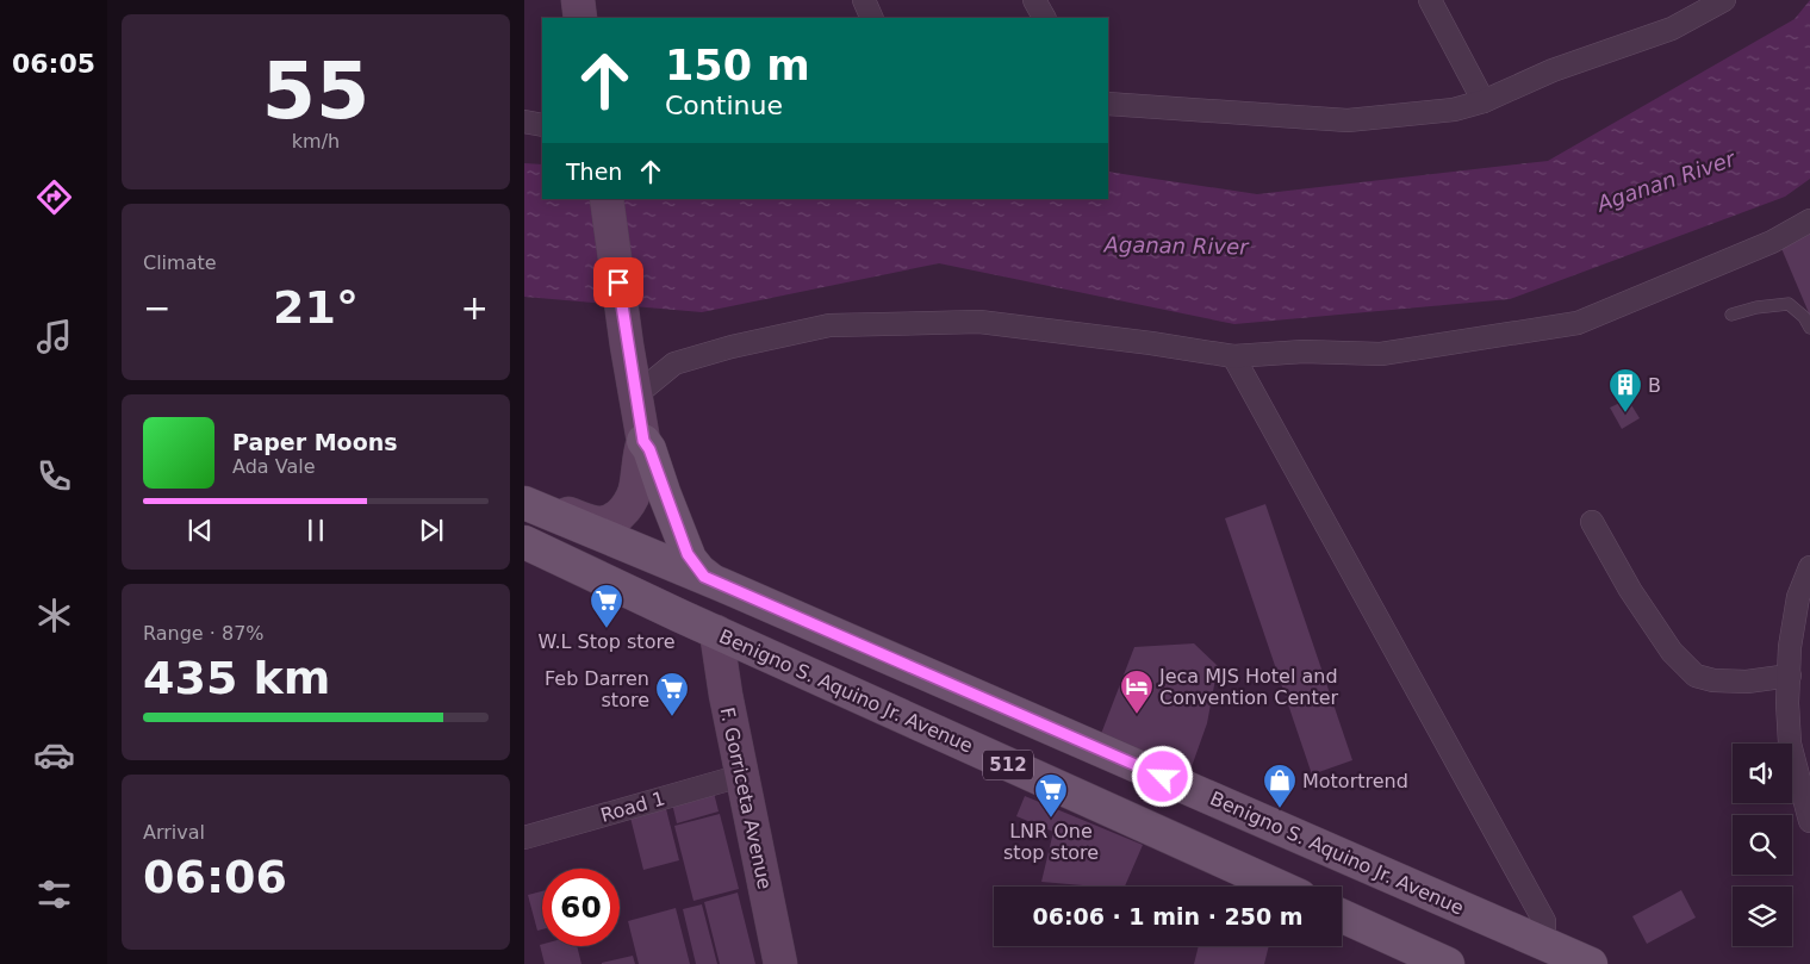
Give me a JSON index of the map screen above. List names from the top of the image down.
{
  "streets": {
    "main road": ["Benigno S. Aquino Jr. Avenue", "512", "F. Gorriceta Avenue"],
    "street": ["Road 1"]
  },
  "crossings": [
    ["Benigno S. Aquino Jr. Avenue", "F. Gorriceta Avenue"],
    ["F. Gorriceta Avenue", "Road 1"]
  ],
  "water": ["Aganan River"],
  "places": {
    "building": ["B"],
    "supermarket": ["W.L Stop store", "Feb Darren store", "LNR One stop store"],
    "hotel": ["Jeca MJS Hotel and Convention Center"],
    "shop": ["Motortrend"]
  },
  "page": {
    "tabs": "06:05",
    "tile": [
      ["55", "km/h"],
      "Climate",
      ["Range · 87%", "435 km"],
      ["Arrival", "06:06"]
    ],
    "turn": ["150 m", "Continue"],
    "then": "Then",
    "heat": ["−", "21°", "+"],
    "song": ["Paper Moons", "Ada Vale"],
    "limit": "60",
    "trip": "06:06 · 1 min · 250 m"
  }
}
